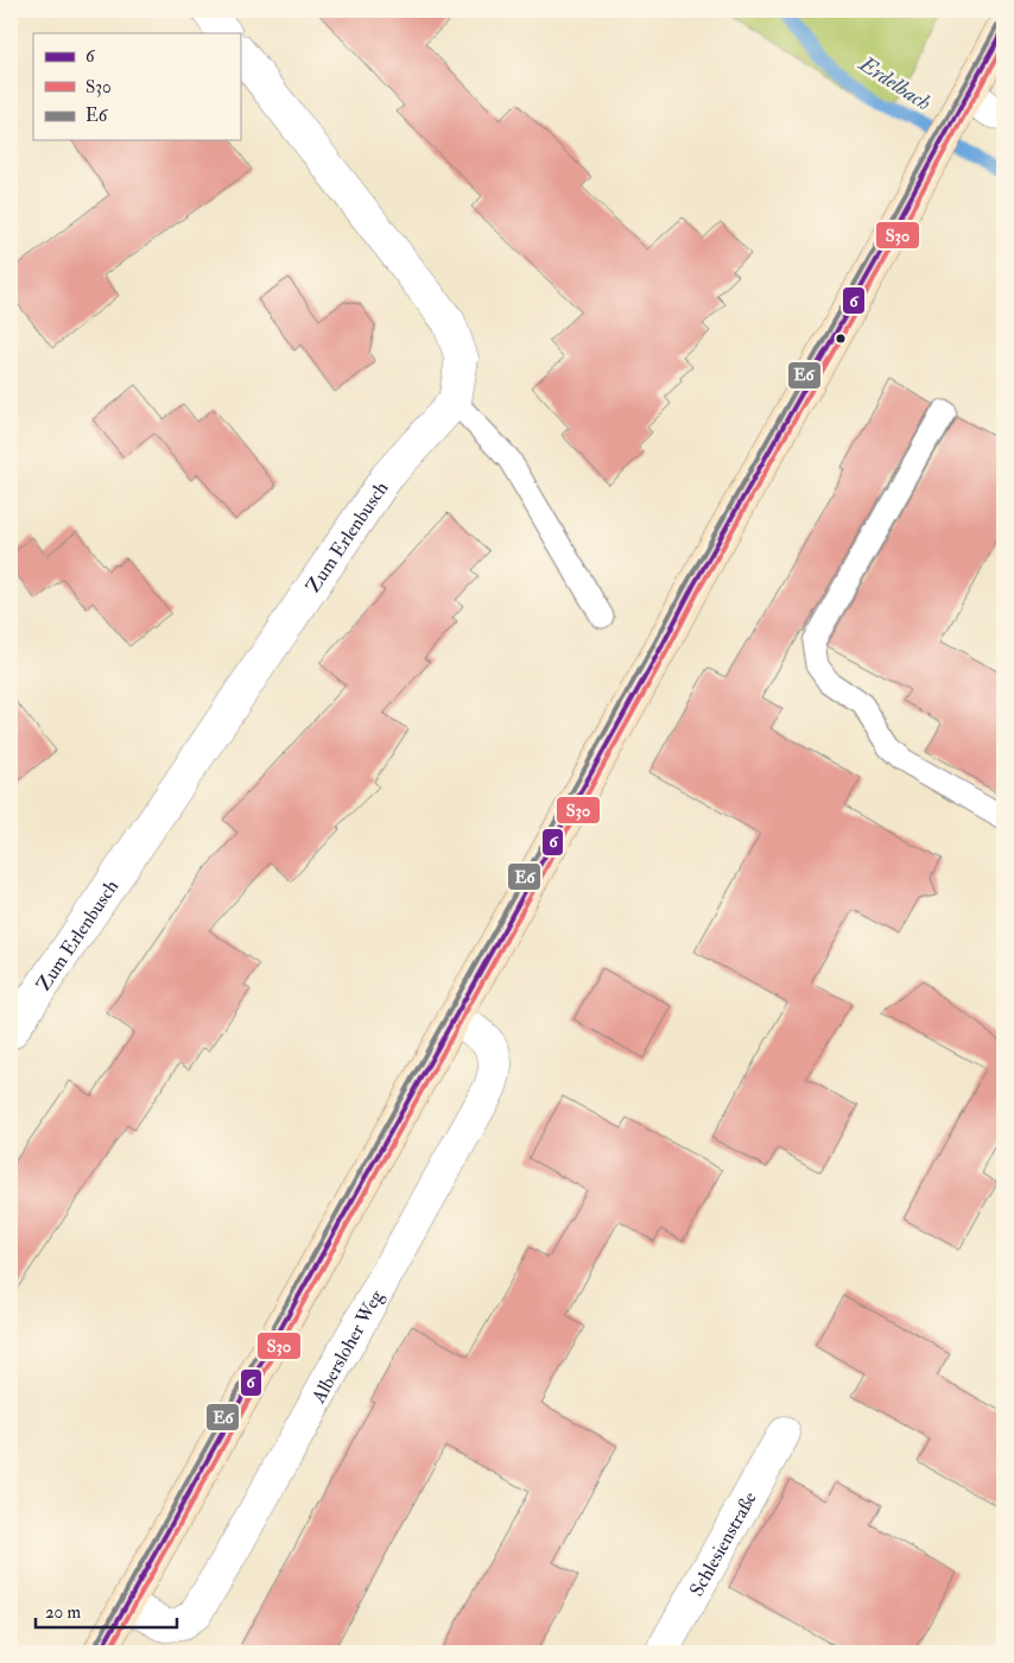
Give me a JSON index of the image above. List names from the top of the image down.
{
  "streets": {
    "street": ["Zum Erlenbusch", "Albersloher Weg", "Schlesienstraße"]
  },
  "water": ["Erdelbach"],
  "lines": ["transit line E6", "transit line 6", "transit line S30"],
  "legend": ["6", "S30", "E6"],
  "scale_bar": "20 m"
}
